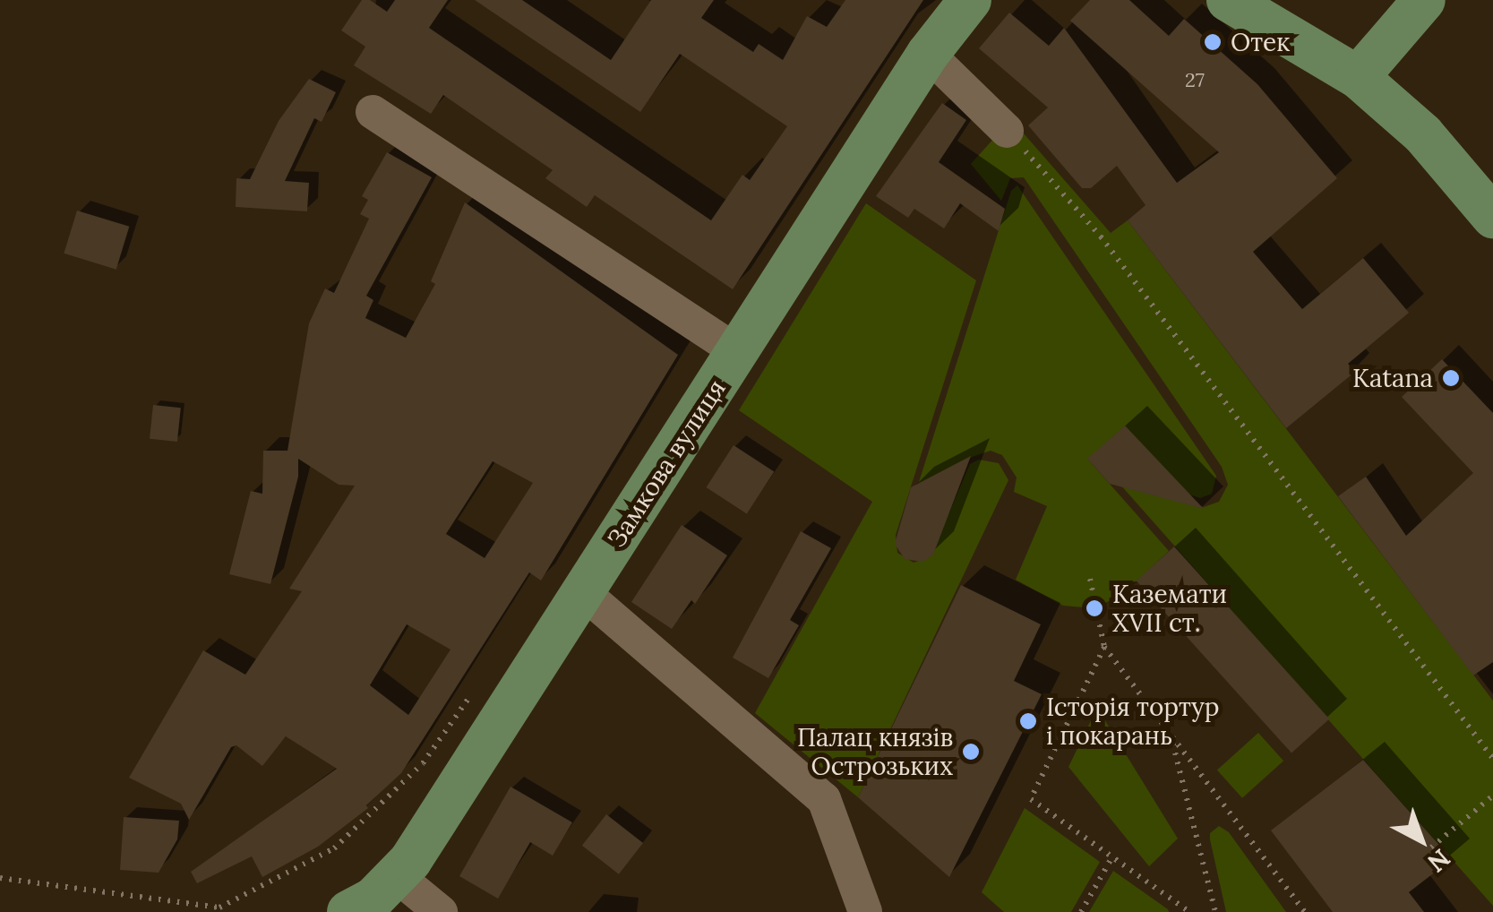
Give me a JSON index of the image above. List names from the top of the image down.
{
  "streets": {
    "main road": ["Замкова вулиця"]
  },
  "places": [
    "Отек",
    "Katana",
    "Каземати XVII ст.",
    "Історія тортур і покарань",
    "Палац князів Острозьких"
  ],
  "house_numbers": ["27"],
  "north": "bottom right"
}
